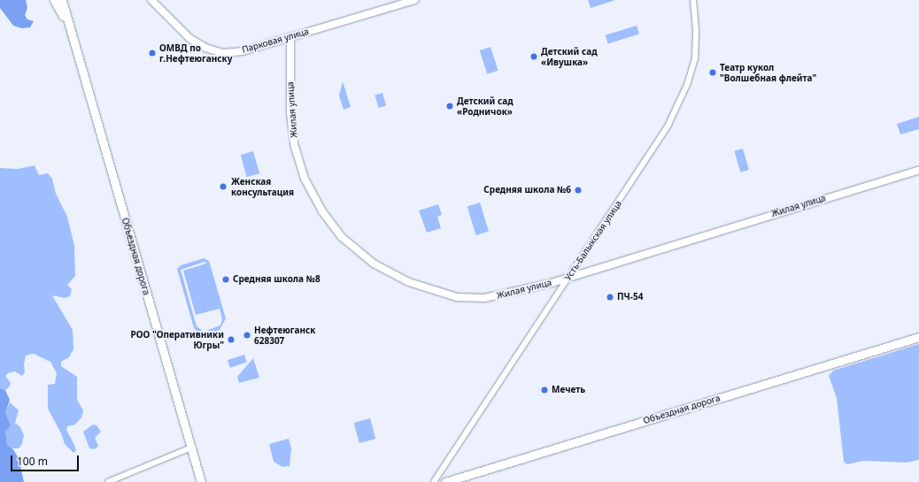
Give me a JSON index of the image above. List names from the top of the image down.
{
  "streets": {
    "main road": ["Парковая улица", "Жилая улица", "Объездная дорога"],
    "street": ["Усть-Балыкская улица"]
  },
  "crossings": [
    ["Парковая улица", "Жилая улица"],
    ["Жилая улица", "Усть-Балыкская улица"]
  ],
  "places": [
    "ОМВД по г.Нефтеюганску",
    "Детский сад «Ивушка»",
    "Театр кукол \"Волшебная флейта\"",
    "Детский сад «Родничок»",
    "Женская консультация",
    "Средняя школа №6",
    "Средняя школа №8",
    "ПЧ-54",
    "Нефтеюганск 628307",
    "РОО \"Оперативники Югры\"",
    "Мечеть"
  ],
  "scale_bar": "100 m"
}
